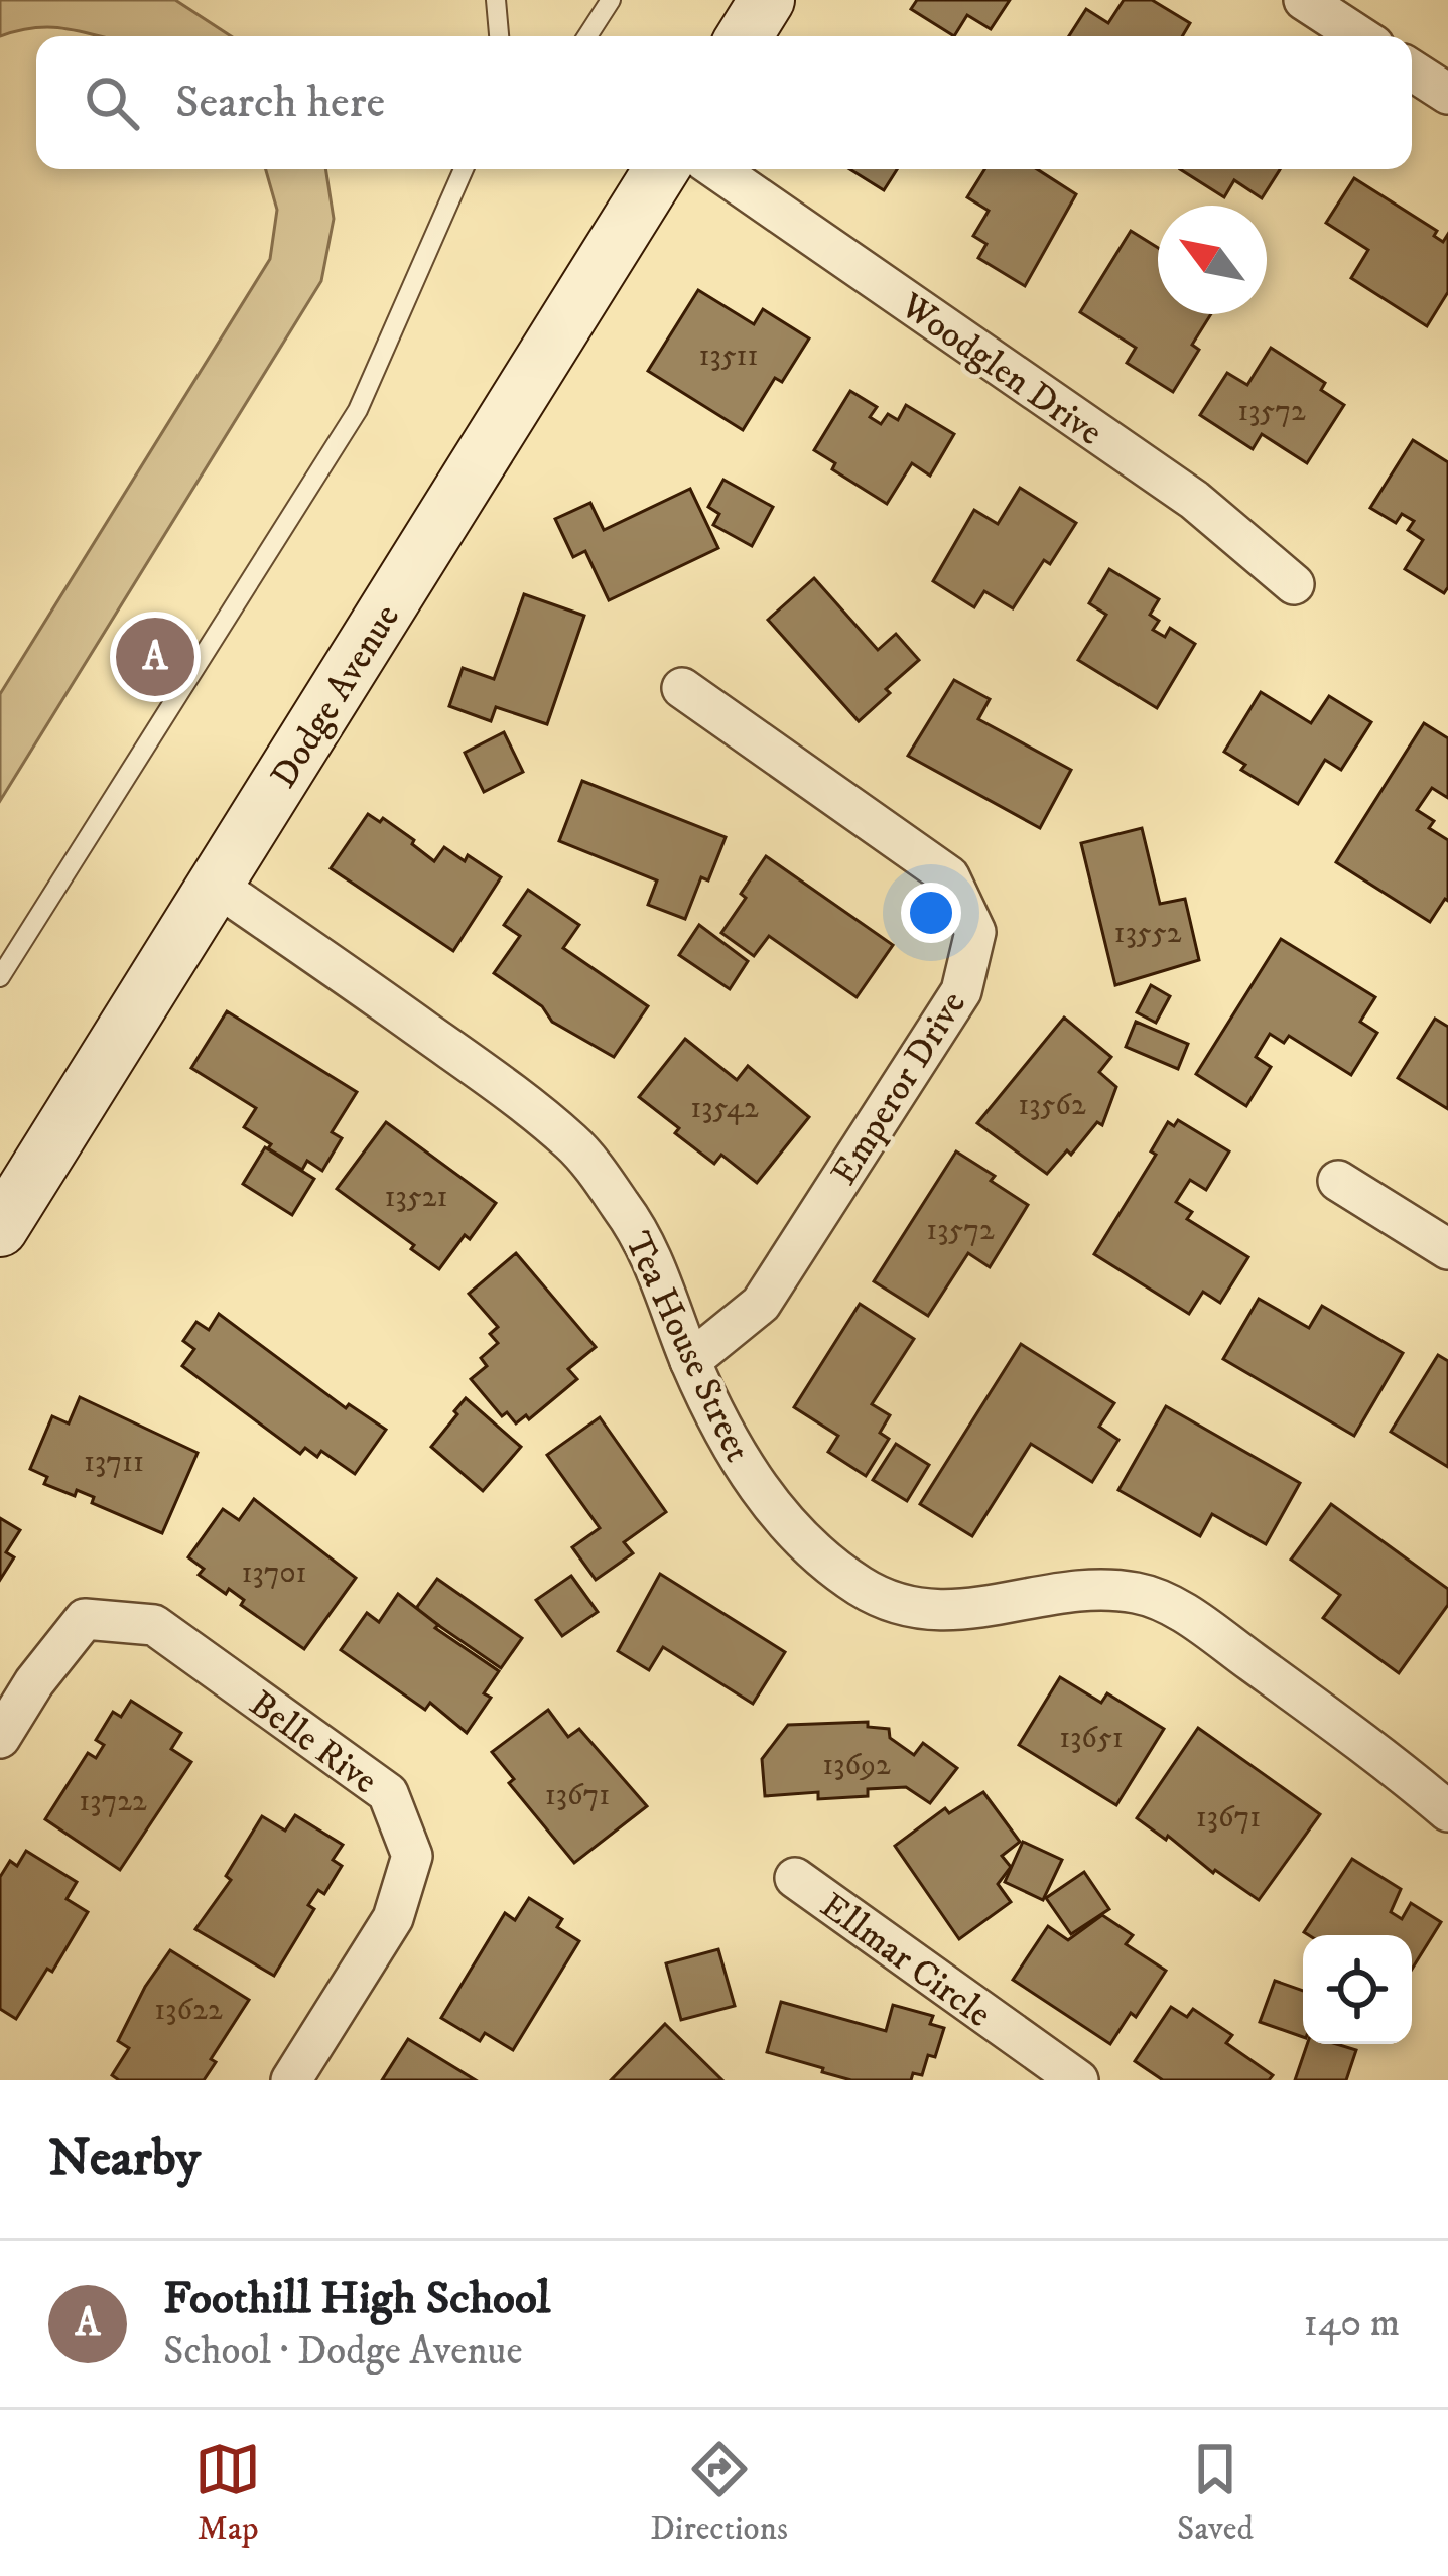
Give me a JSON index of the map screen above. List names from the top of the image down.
{
  "streets": {
    "street": [
      "Woodglen Drive",
      "Dodge Avenue",
      "Emperor Drive",
      "Tea House Street",
      "Belle Rive",
      "Ellmar Circle"
    ]
  },
  "crossings": [
    ["Dodge Avenue", "Tea House Street"],
    ["Emperor Drive", "Tea House Street"]
  ],
  "house_numbers": [
    "13511",
    "13572",
    "13552",
    "13562",
    "13542",
    "13521",
    "13572",
    "13711",
    "13701",
    "13651",
    "13692",
    "13671",
    "13722",
    "13671",
    "13622"
  ],
  "north": "top left",
  "page": {
    "search": "Search here",
    "pins": "A",
    "heading": "Nearby",
    "list": [
      {
        "mark": "A",
        "name": "Foothill High School",
        "note": "School · Dodge Avenue",
        "value": "140 m"
      }
    ],
    "nav": ["Map", "Directions", "Saved"]
  }
}
